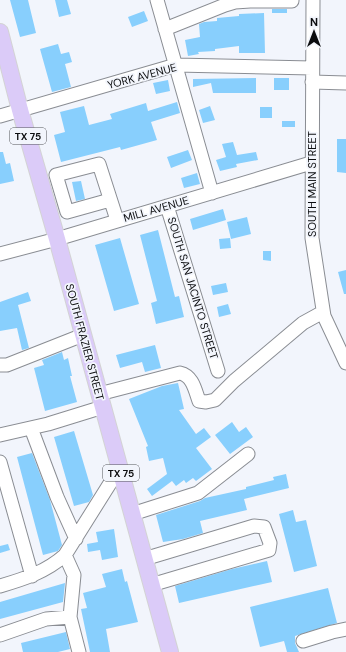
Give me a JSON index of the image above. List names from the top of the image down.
{
  "streets": {
    "main road": ["TX 75", "SOUTH FRAZIER STREET"],
    "street": [
      "YORK AVENUE",
      "SOUTH MAIN STREET",
      "MILL AVENUE",
      "SOUTH SAN JACINTO STREET"
    ]
  },
  "crossings": [
    ["YORK AVENUE", "SOUTH MAIN STREET"],
    ["YORK AVENUE", "SOUTH FRAZIER STREET"],
    ["SOUTH MAIN STREET", "MILL AVENUE"],
    ["MILL AVENUE", "SOUTH SAN JACINTO STREET"],
    ["MILL AVENUE", "SOUTH FRAZIER STREET"]
  ],
  "north": "top"
}
